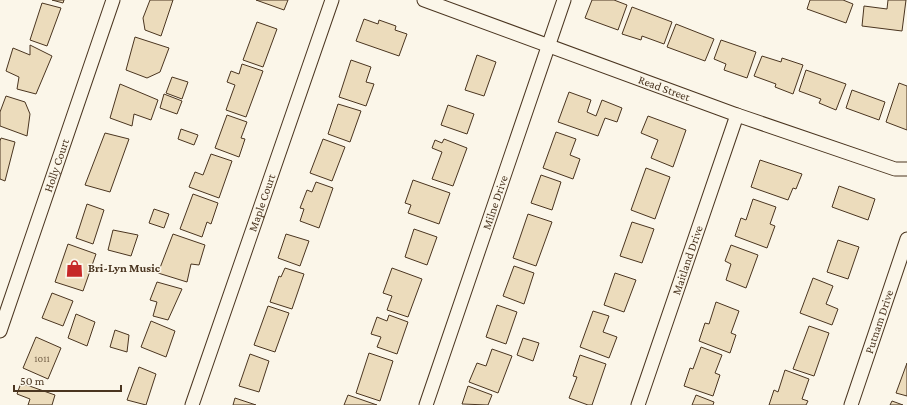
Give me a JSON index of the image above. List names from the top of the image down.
{
  "streets": {
    "street": [
      "Read Street",
      "Holly Court",
      "Maple Court",
      "Milne Drive",
      "Maitland Drive",
      "Putnam Drive"
    ]
  },
  "crossings": [
    ["Read Street", "Milne Drive"],
    ["Read Street", "Maitland Drive"]
  ],
  "places": {
    "shop": ["Bri-Lyn Music"]
  },
  "house_numbers": ["1011"],
  "scale_bar": "50 m"
}
